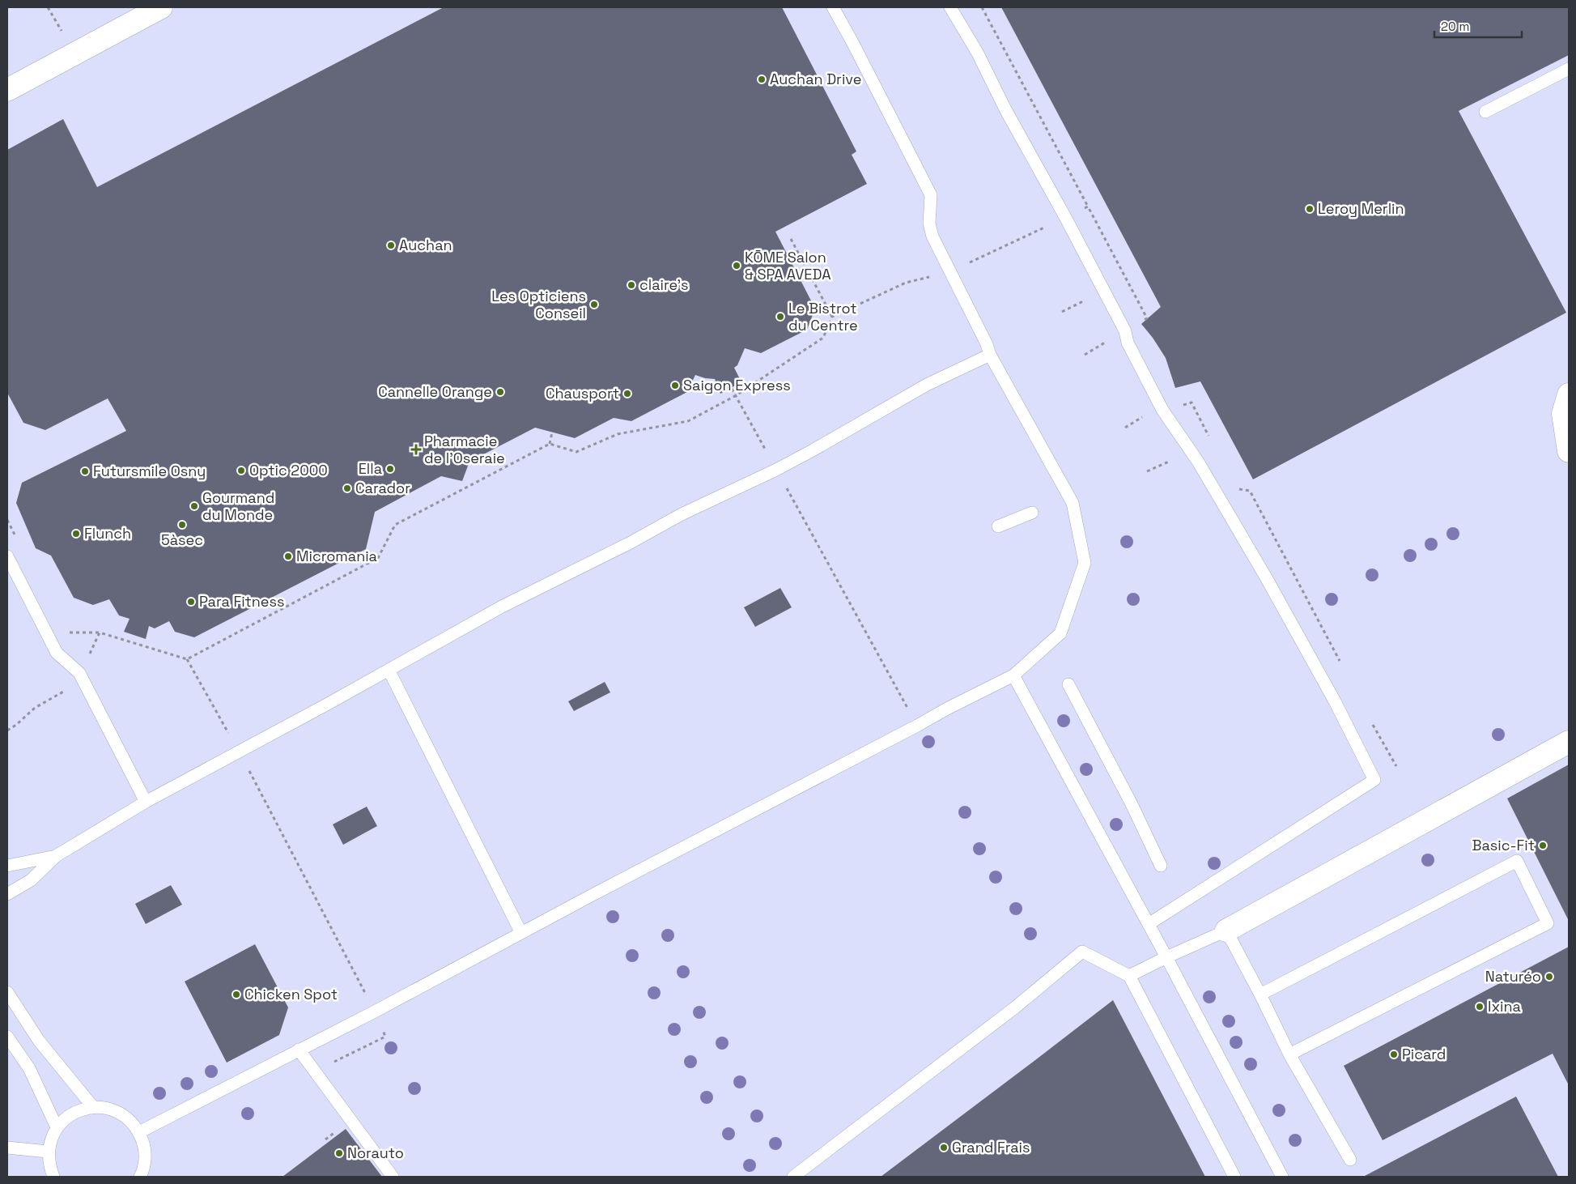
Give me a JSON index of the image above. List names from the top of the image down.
{
  "places": {
    "other": [
      "Auchan Drive",
      "Leroy Merlin",
      "Auchan",
      "KŌME Salon & SPA AVEDA",
      "claire's",
      "Les Opticiens Conseil",
      "Le Bistrot du Centre",
      "Saigon Express",
      "Cannelle Orange",
      "Chausport",
      "Ella",
      "Optic 2000",
      "Futursmile Osny",
      "Carador",
      "Gourmand du Monde",
      "5àsec",
      "Flunch",
      "Micromania",
      "Para Fitness",
      "Basic-Fit",
      "Naturéo",
      "Chicken Spot",
      "Ixina",
      "Picard",
      "Grand Frais",
      "Norauto"
    ],
    "health": ["Pharmacie de l'Oseraie"]
  },
  "scale_bar": "20 m"
}
